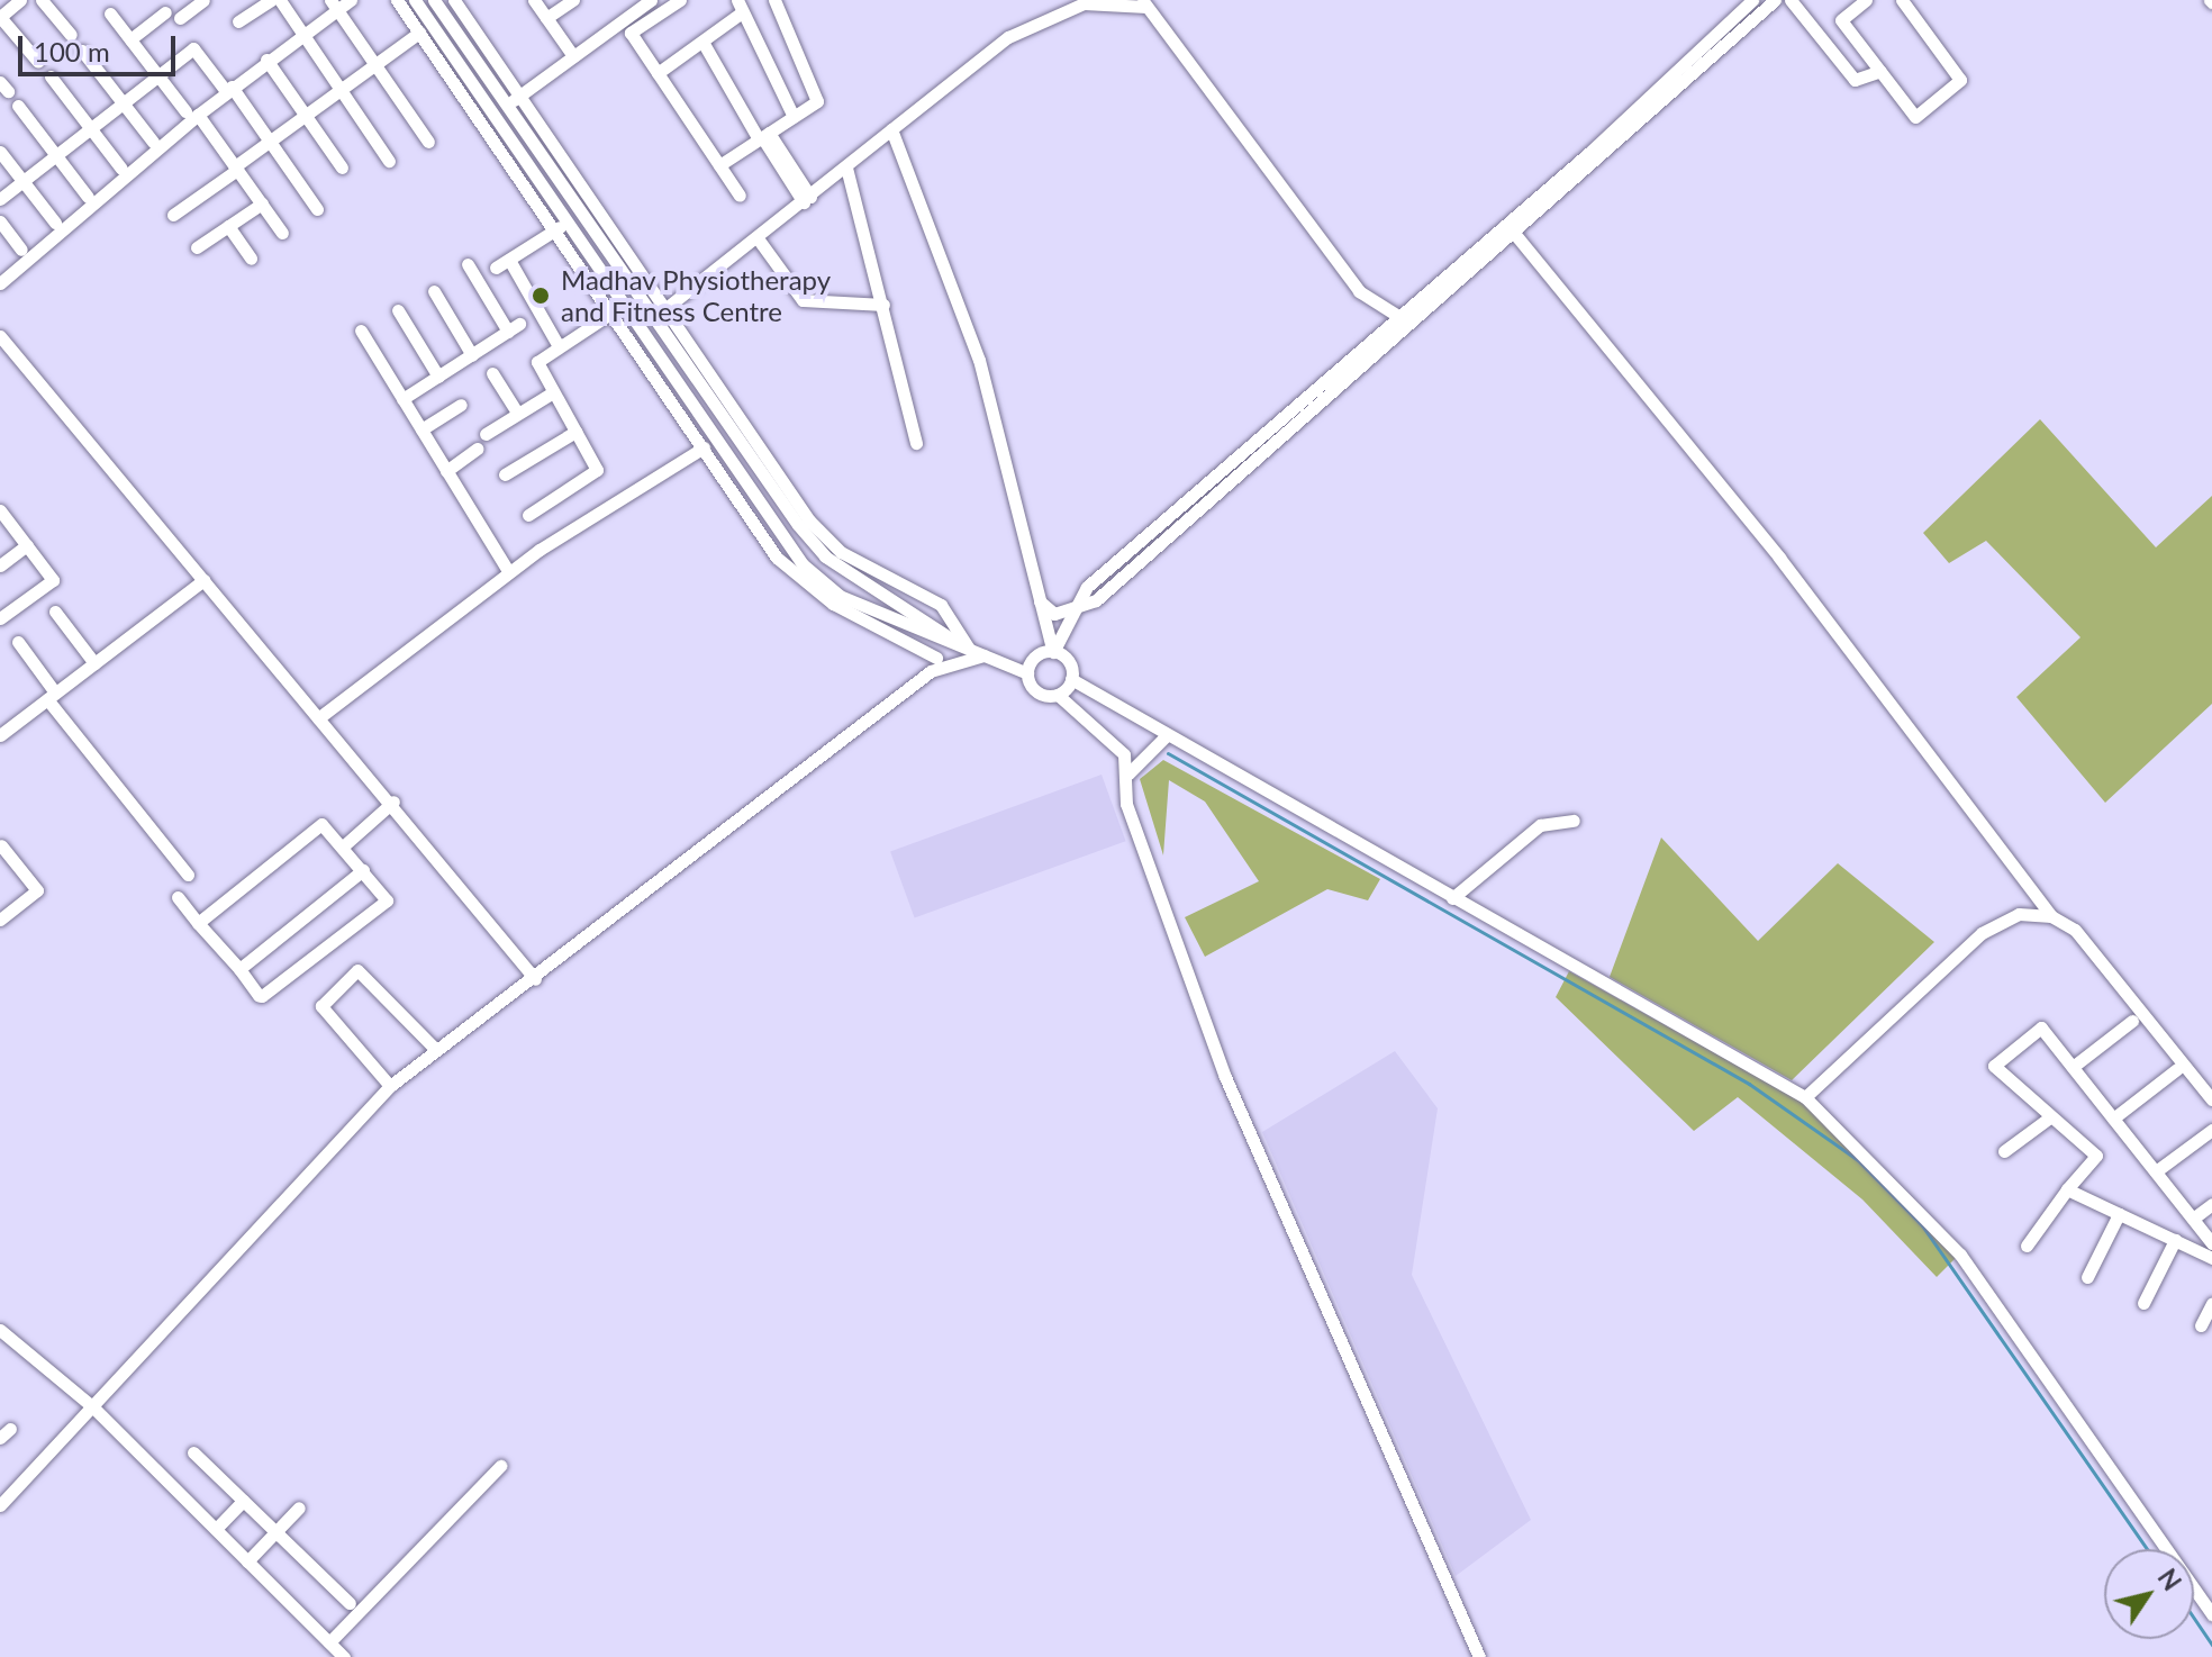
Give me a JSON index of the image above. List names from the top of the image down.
{
  "places": ["Madhav Physiotherapy and Fitness Centre"],
  "scale_bar": "100 m",
  "north": "top right"
}
